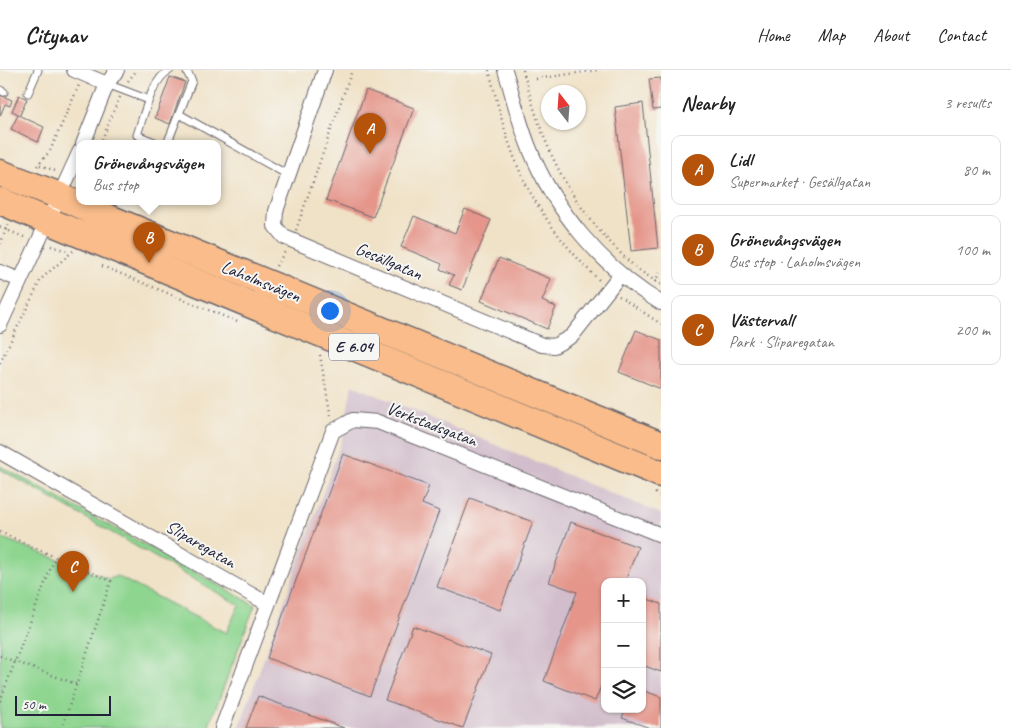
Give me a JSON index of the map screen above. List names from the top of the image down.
{
  "streets": {
    "highway": ["Laholmsvägen", "E 6.04"],
    "street": ["Gesällgatan", "Verkstadsgatan", "Sliparegatan"]
  },
  "scale_bar": "50 m",
  "north": "top",
  "page": {
    "header": "Citynav",
    "nav": [
      "Home",
      "Map",
      "About",
      "Contact"
    ],
    "heading": ["Nearby", "3 results"],
    "pins": ["A", "B", "C"],
    "list": [
      {
        "mark": "A",
        "name": "Lidl",
        "note": "Supermarket · Gesällgatan",
        "value": "80 m"
      },
      {
        "mark": "B",
        "name": "Grönevångsvägen",
        "note": "Bus stop · Laholmsvägen",
        "value": "100 m"
      },
      {
        "mark": "C",
        "name": "Västervall",
        "note": "Park · Sliparegatan",
        "value": "200 m"
      }
    ],
    "popup": ["Grönevångsvägen", "Bus stop"],
    "map_buttons": ["+", "−"],
    "scale": "50 m"
  }
}
